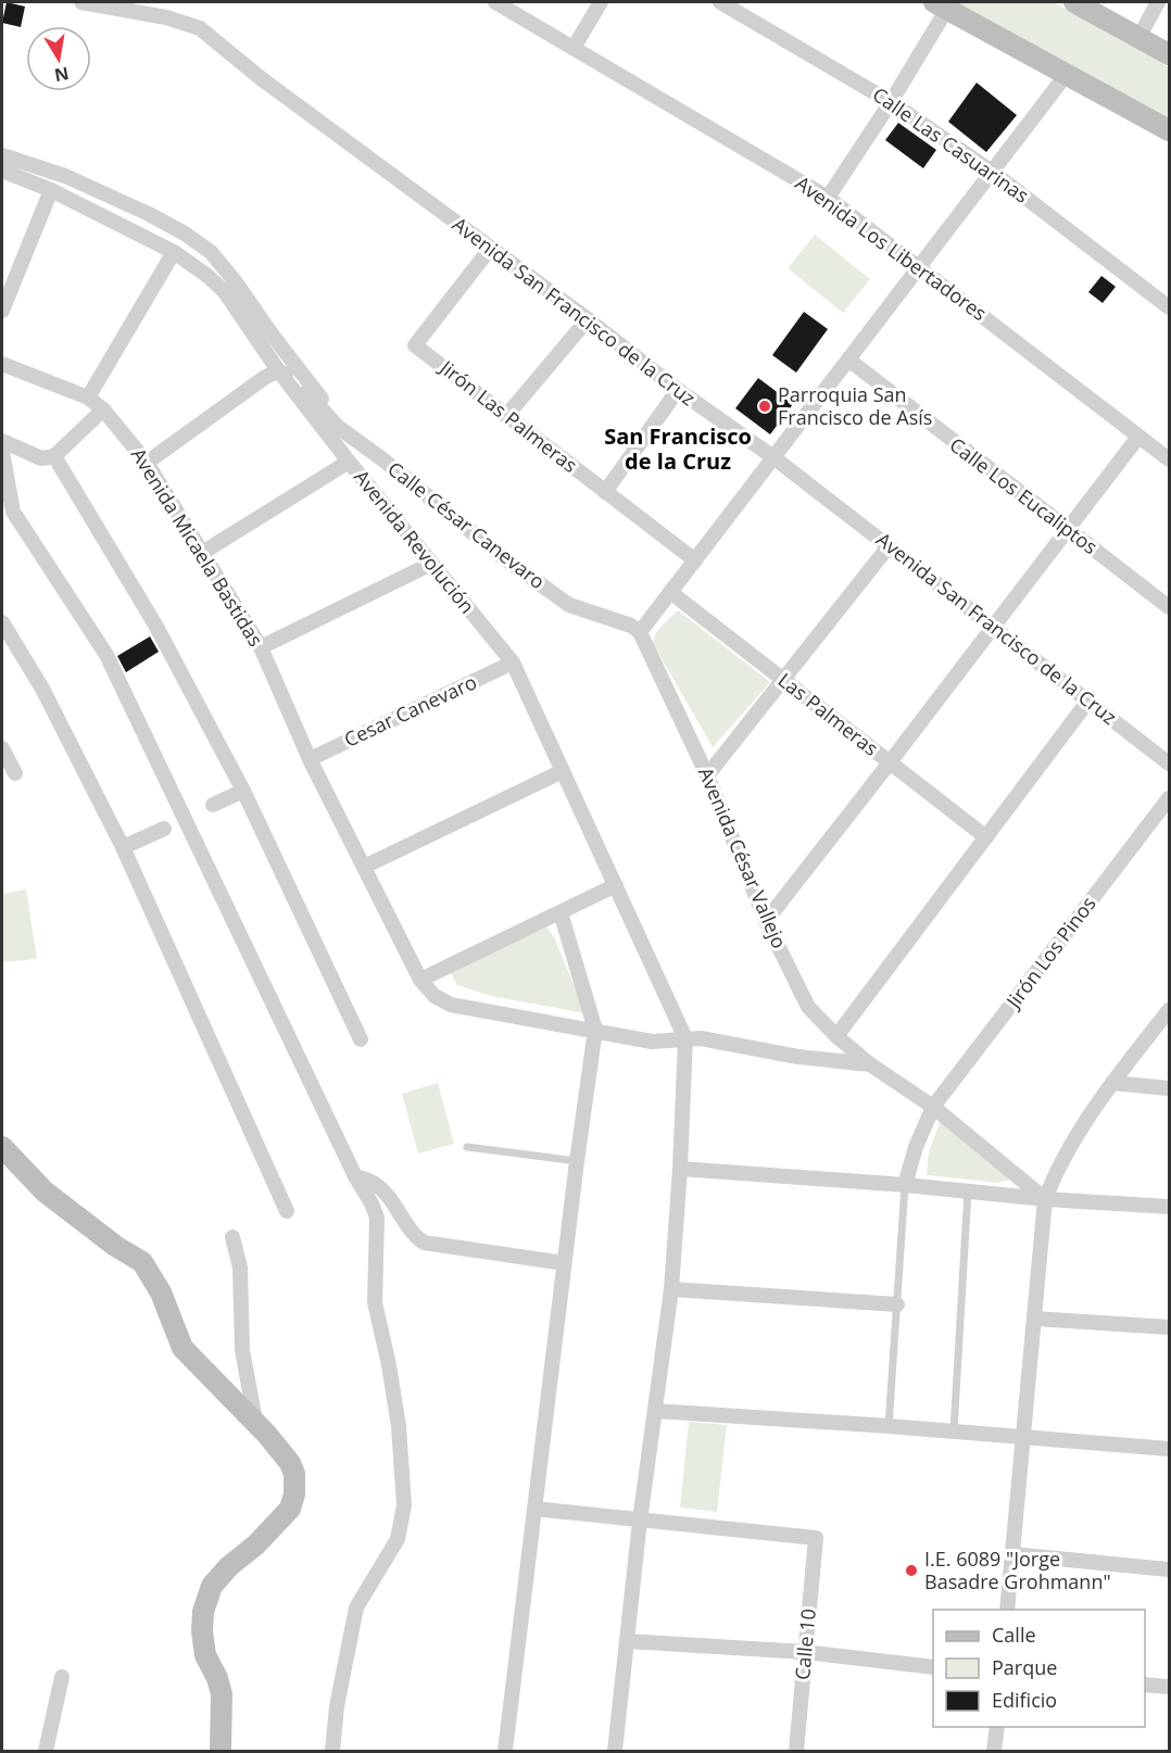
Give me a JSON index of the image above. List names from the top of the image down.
{
  "streets": {
    "street": [
      "Calle Las Casuarinas",
      "Avenida Los Libertadores",
      "Avenida San Francisco de la Cruz",
      "Jirón Las Palmeras",
      "Calle Los Eucaliptos",
      "Calle César Canevaro",
      "Avenida Revolución",
      "Avenida Micaela Bastidas",
      "Cesar Canevaro",
      "Las Palmeras",
      "Avenida César Vallejo",
      "Jirón Los Pinos",
      "Calle 10"
    ]
  },
  "crossings": [
    ["Avenida San Francisco de la Cruz", "Jirón Las Palmeras"],
    ["Calle César Canevaro", "Avenida Revolución"],
    ["Calle César Canevaro", "Avenida César Vallejo"],
    ["Avenida Revolución", "Cesar Canevaro"],
    ["Avenida Micaela Bastidas", "Cesar Canevaro"],
    ["Avenida César Vallejo", "Jirón Los Pinos"]
  ],
  "districts": ["San Francisco de la Cruz"],
  "places": ["Parroquia San Francisco de Asís", "I.E. 6089 \"Jorge Basadre Grohmann\""],
  "legend": ["Calle", "Parque", "Edificio"],
  "north": "bottom"
}
